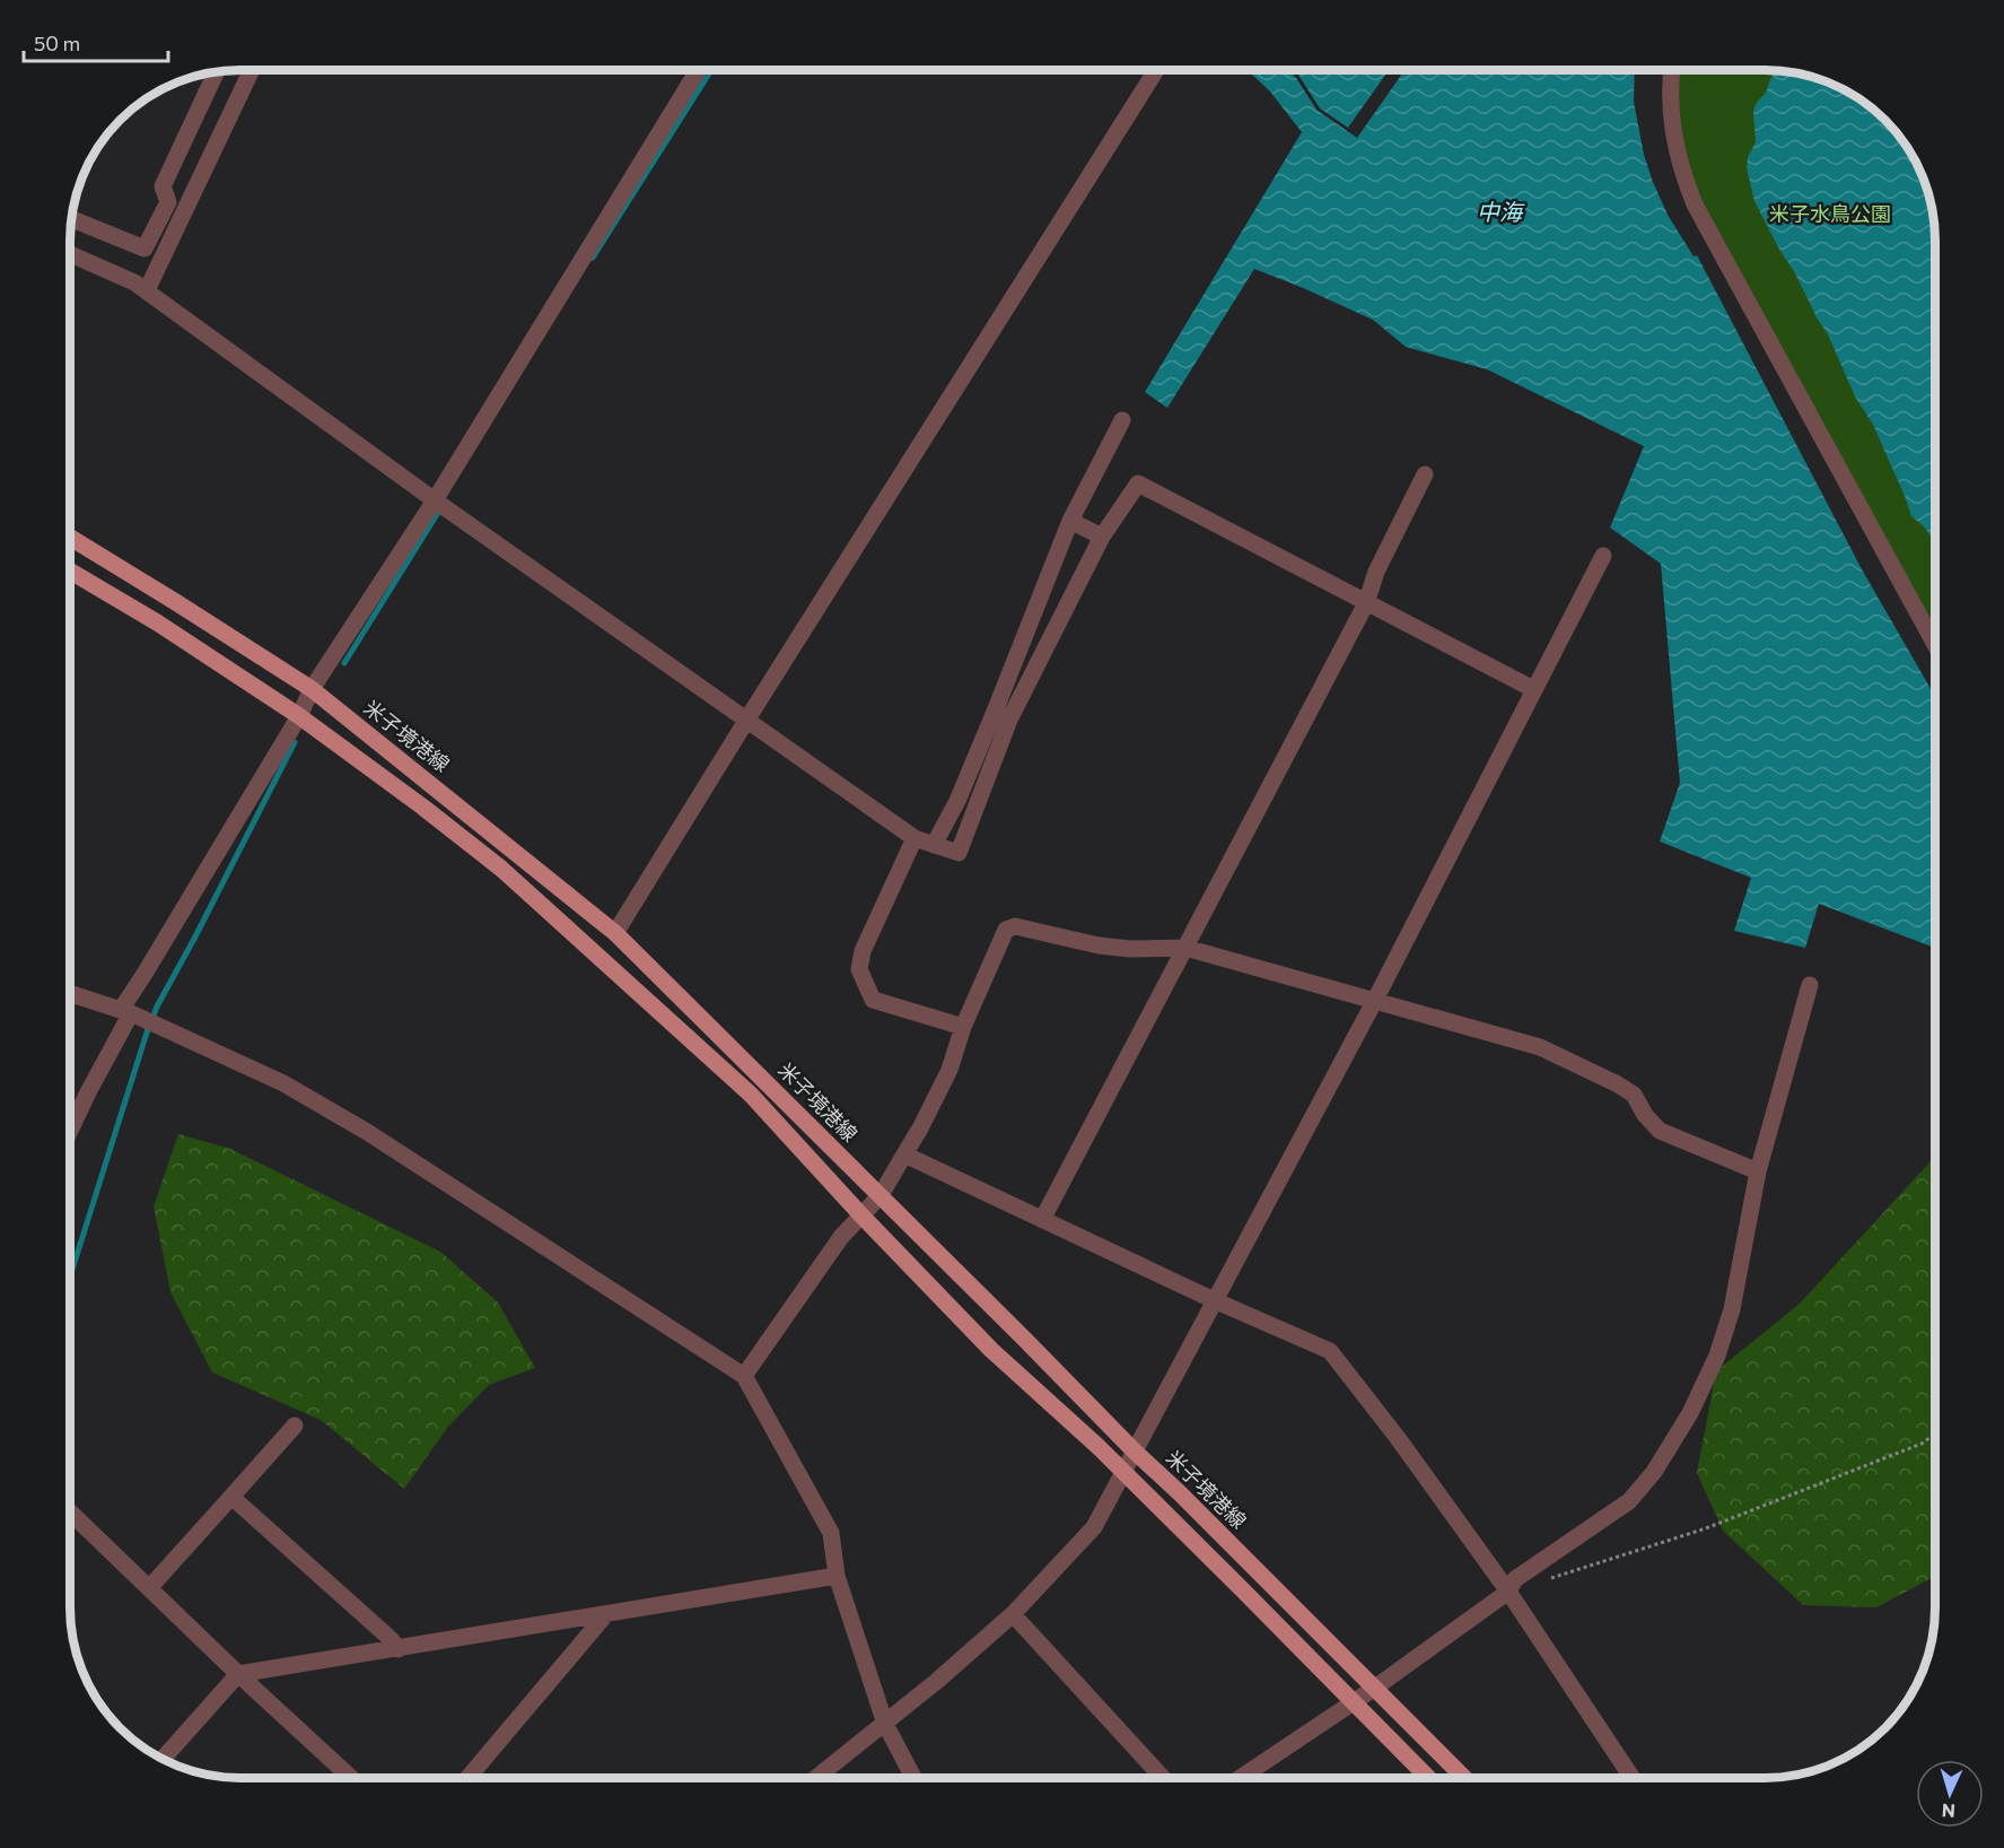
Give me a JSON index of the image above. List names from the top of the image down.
{
  "streets": {
    "main road": ["米子境港線"]
  },
  "water": ["中海"],
  "parks": ["米子水鳥公園"],
  "scale_bar": "50 m",
  "north": "bottom"
}
